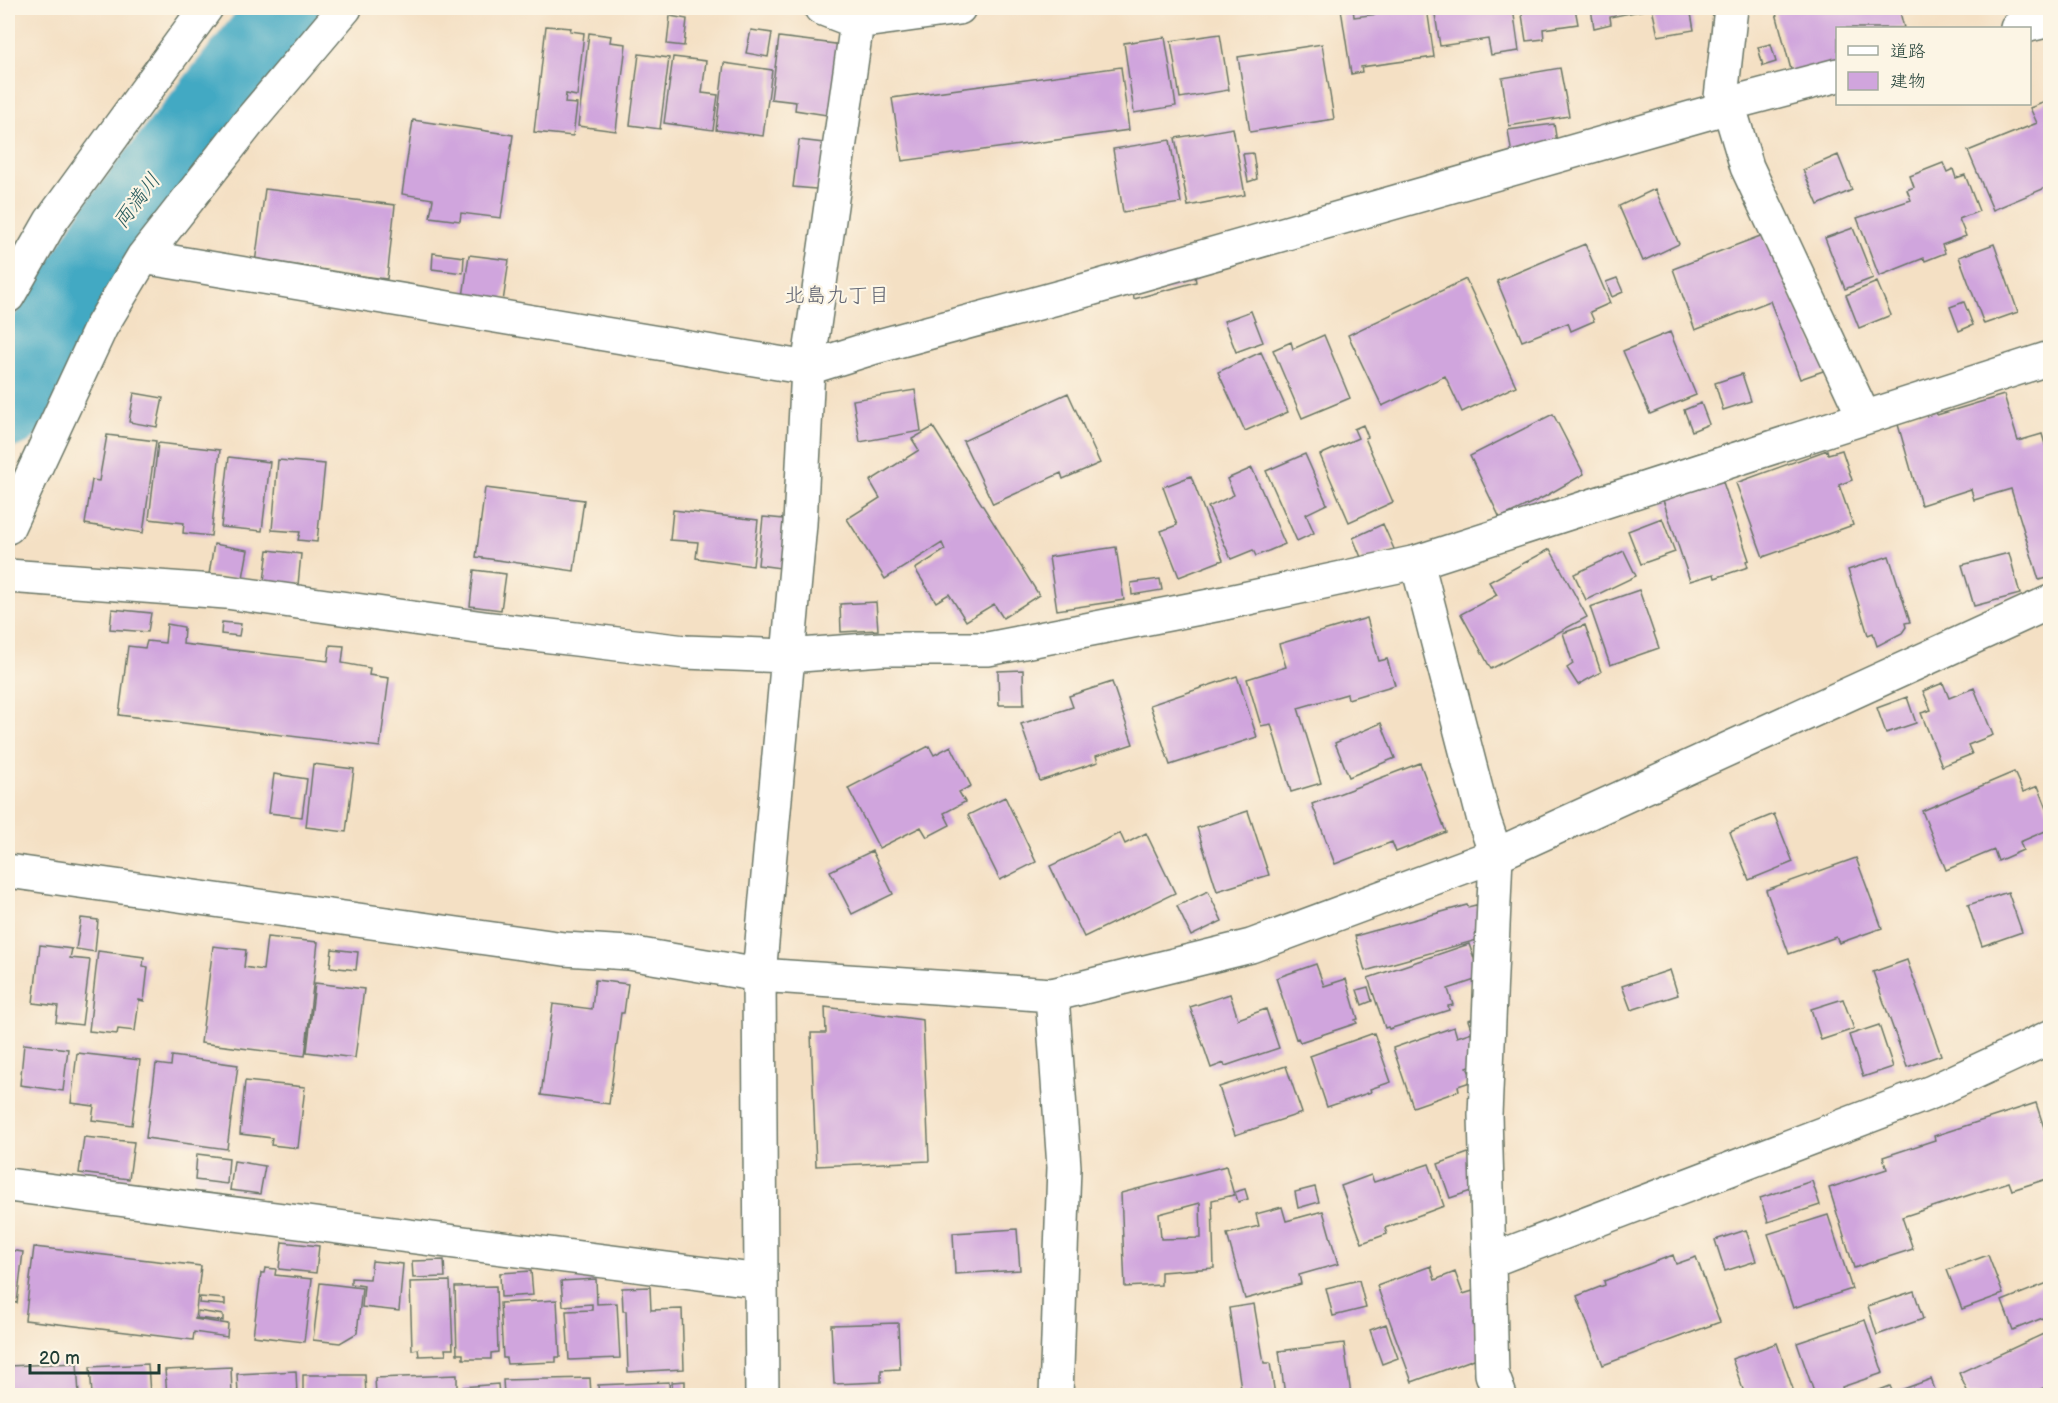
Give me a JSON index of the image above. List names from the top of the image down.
{
  "districts": ["北島九丁目"],
  "water": ["両満川"],
  "legend": ["道路", "建物"],
  "scale_bar": "20 m"
}
